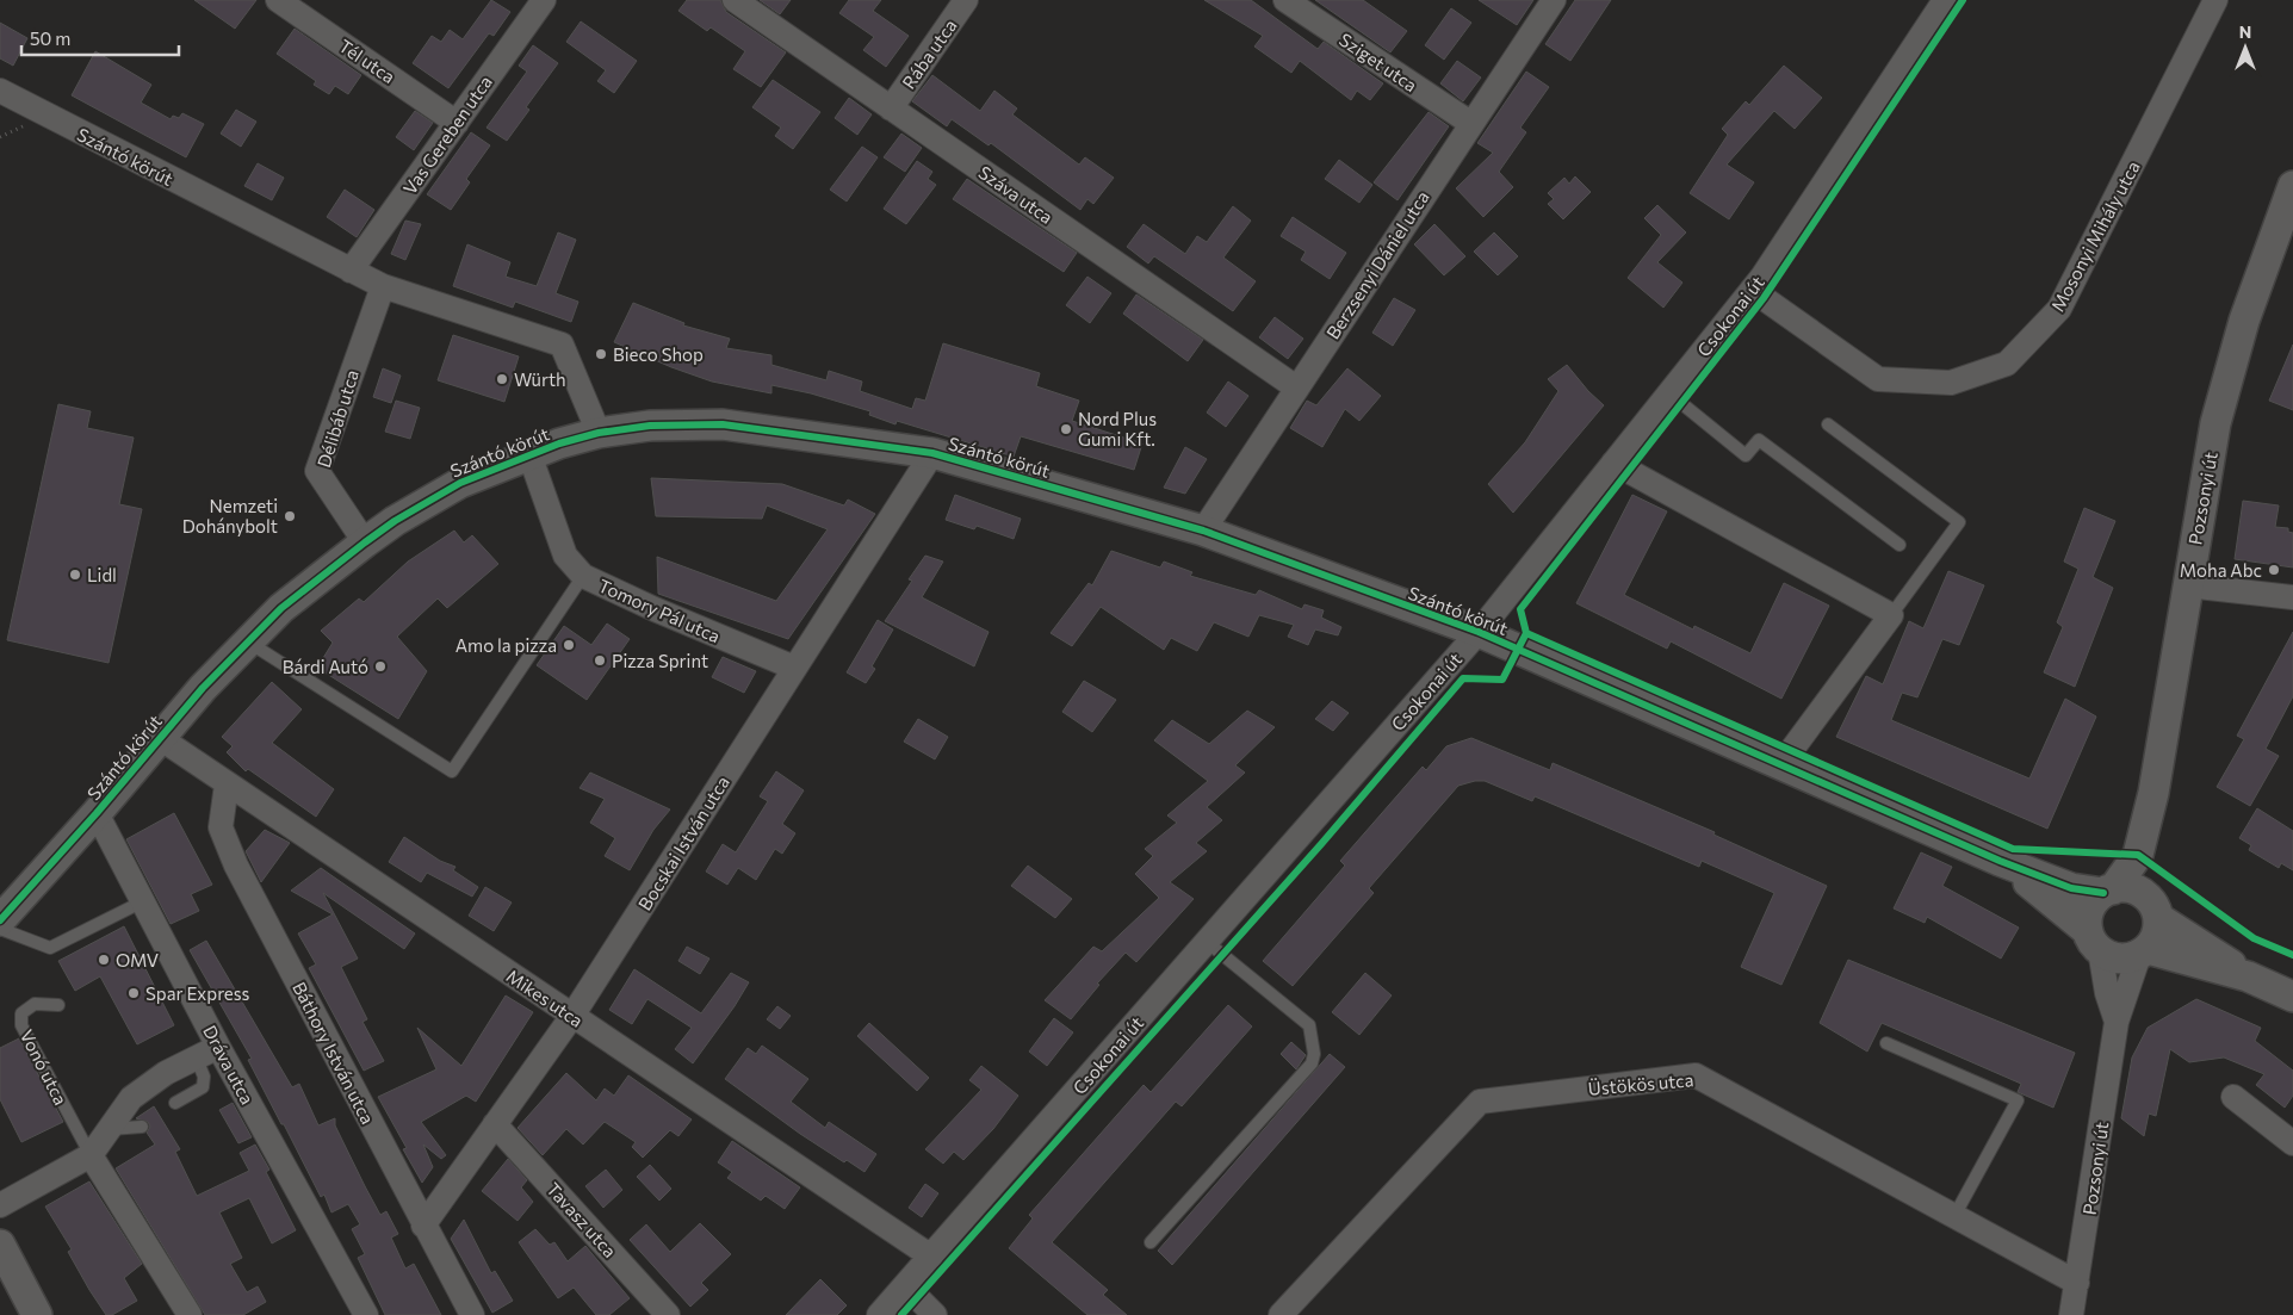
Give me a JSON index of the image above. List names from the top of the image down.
{
  "streets": {
    "street": [
      "Rába utca",
      "Tél utca",
      "Sziget utca",
      "Vas Gereben utca",
      "Szántó körút",
      "Száva utca",
      "Mosonyi Mihály utca",
      "Berzsenyi Dániel utca",
      "Csokonai út",
      "Délibáb utca",
      "Pozsonyi út",
      "Tomory Pál utca",
      "Bocskai István utca",
      "Mikes utca",
      "Báthory István utca",
      "Dráva utca",
      "Üstökös utca",
      "Tavasz utca"
    ],
    "lane": ["Vonó utca"]
  },
  "crossings": [
    ["Rába utca", "Száva utca"],
    ["Tél utca", "Vas Gereben utca"],
    ["Sziget utca", "Berzsenyi Dániel utca"],
    ["Vas Gereben utca", "Szántó körút"],
    ["Szántó körút", "Berzsenyi Dániel utca"],
    ["Szántó körút", "Csokonai út"],
    ["Szántó körút", "Délibáb utca"],
    ["Szántó körút", "Pozsonyi út"],
    ["Szántó körút", "Tomory Pál utca"],
    ["Szántó körút", "Bocskai István utca"],
    ["Szántó körút", "Mikes utca"],
    ["Szántó körút", "Dráva utca"],
    ["Száva utca", "Berzsenyi Dániel utca"],
    ["Mosonyi Mihály utca", "Csokonai út"],
    ["Csokonai út", "Mikes utca"],
    ["Pozsonyi út", "Üstökös utca"],
    ["Tomory Pál utca", "Bocskai István utca"],
    ["Bocskai István utca", "Mikes utca"],
    ["Bocskai István utca", "Báthory István utca"],
    ["Bocskai István utca", "Tavasz utca"],
    ["Mikes utca", "Báthory István utca"]
  ],
  "places": [
    "Bieco Shop",
    "Würth",
    "Nord Plus Gumi Kft.",
    "Nemzeti Dohánybolt",
    "Moha Abc",
    "Lidl",
    "Amo la pizza",
    "Pizza Sprint",
    "Bárdi Autó",
    "OMV",
    "Spar Express"
  ],
  "scale_bar": "50 m",
  "north": "top"
}
